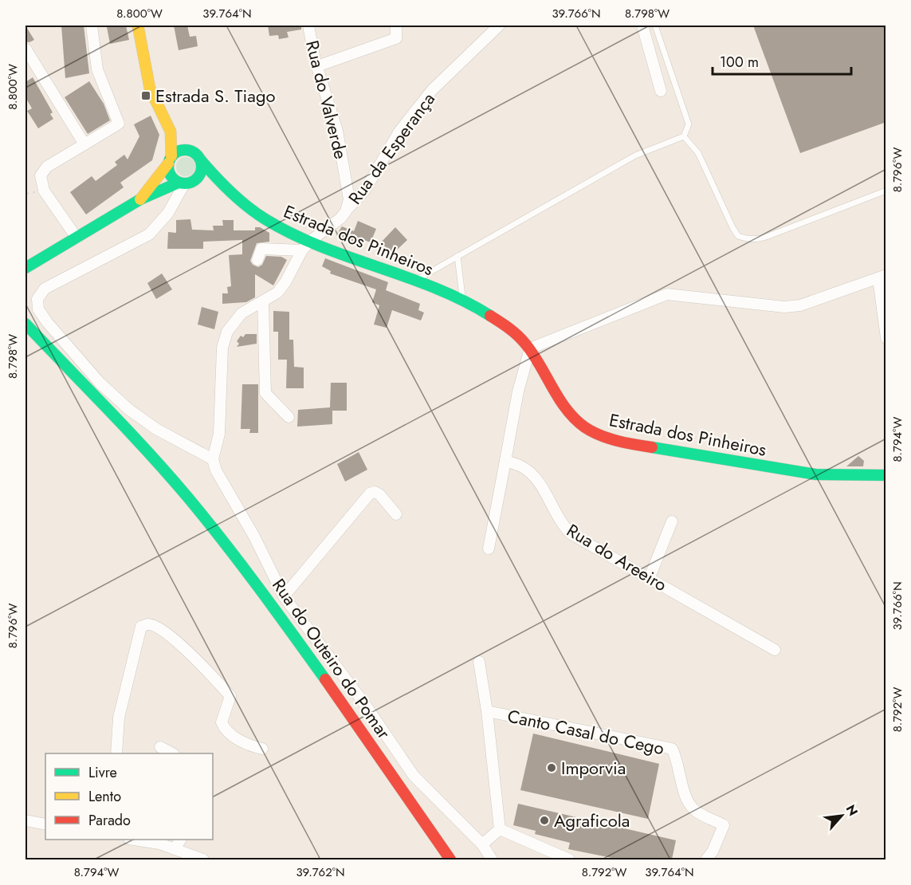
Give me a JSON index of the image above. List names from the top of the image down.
{
  "streets": {
    "main road": ["Estrada dos Pinheiros"],
    "street": [
      "Rua do Valverde",
      "Rua da Esperança",
      "Rua do Areeiro",
      "Rua do Outeiro do Pomar",
      "Canto Casal do Cego"
    ]
  },
  "crossings": [
    ["Rua do Valverde", "Rua da Esperança"]
  ],
  "places": {
    "transit": ["Estrada S. Tiago"],
    "other": ["Imporvia", "Agraficola"]
  },
  "legend": ["Livre", "Lento", "Parado"],
  "scale_bar": "100 m",
  "north": "top right",
  "coordinates": [
    "8.800°W",
    "39.764°N",
    "39.766°N",
    "8.798°W",
    "8.796°W",
    "8.794°W",
    "8.792°W",
    "39.762°N"
  ]
}
